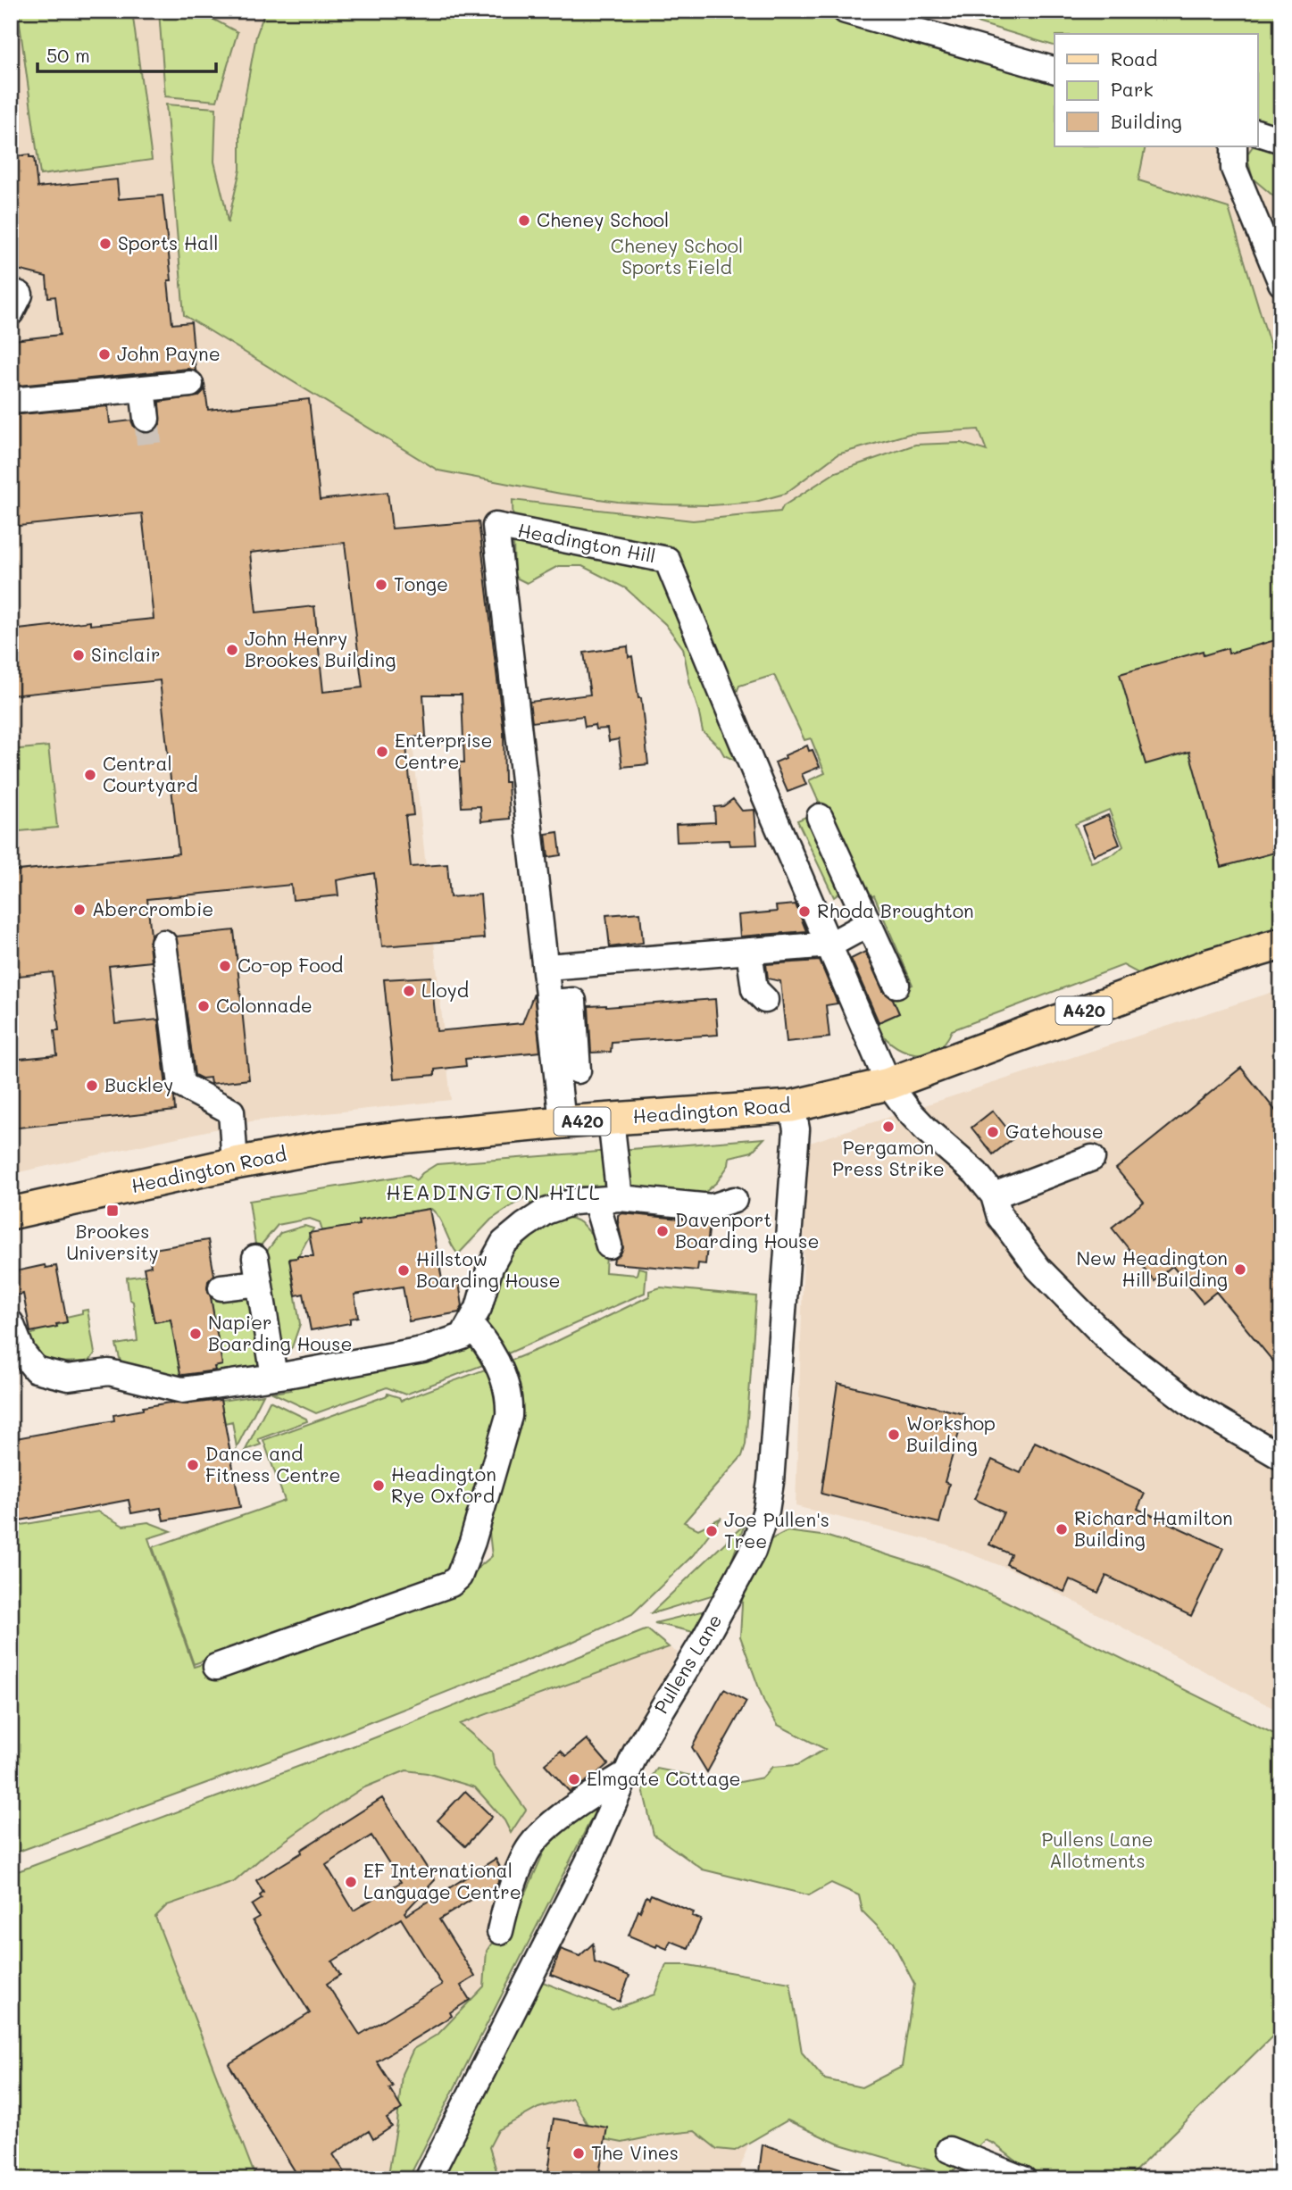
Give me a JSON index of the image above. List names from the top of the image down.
{
  "streets": {
    "main road": ["A420", "Headington Road"],
    "street": ["Headington Hill", "Pullens Lane"]
  },
  "crossings": [
    ["Headington Hill", "Headington Road"],
    ["Headington Road", "Pullens Lane"]
  ],
  "districts": ["HEADINGTON HILL"],
  "parks": ["Cheney School Sports Field", "Pullens Lane Allotments"],
  "places": {
    "other": [
      "Cheney School",
      "Sports Hall",
      "John Payne",
      "Tonge",
      "John Henry Brookes Building",
      "Sinclair",
      "Enterprise Centre",
      "Central Courtyard",
      "Abercrombie",
      "Rhoda Broughton",
      "Co-op Food",
      "Lloyd",
      "Colonnade",
      "Buckley",
      "Pergamon Press Strike",
      "Gatehouse",
      "Davenport Boarding House",
      "New Headington Hill Building",
      "Hillstow Boarding House",
      "Napier Boarding House",
      "Workshop Building",
      "Dance and Fitness Centre",
      "Headington Rye Oxford",
      "Richard Hamilton Building",
      "Joe Pullen's Tree",
      "Elmgate Cottage",
      "EF International Language Centre",
      "The Vines"
    ],
    "transit": ["Brookes University"]
  },
  "legend": ["Road", "Park", "Building"],
  "scale_bar": "50 m"
}
